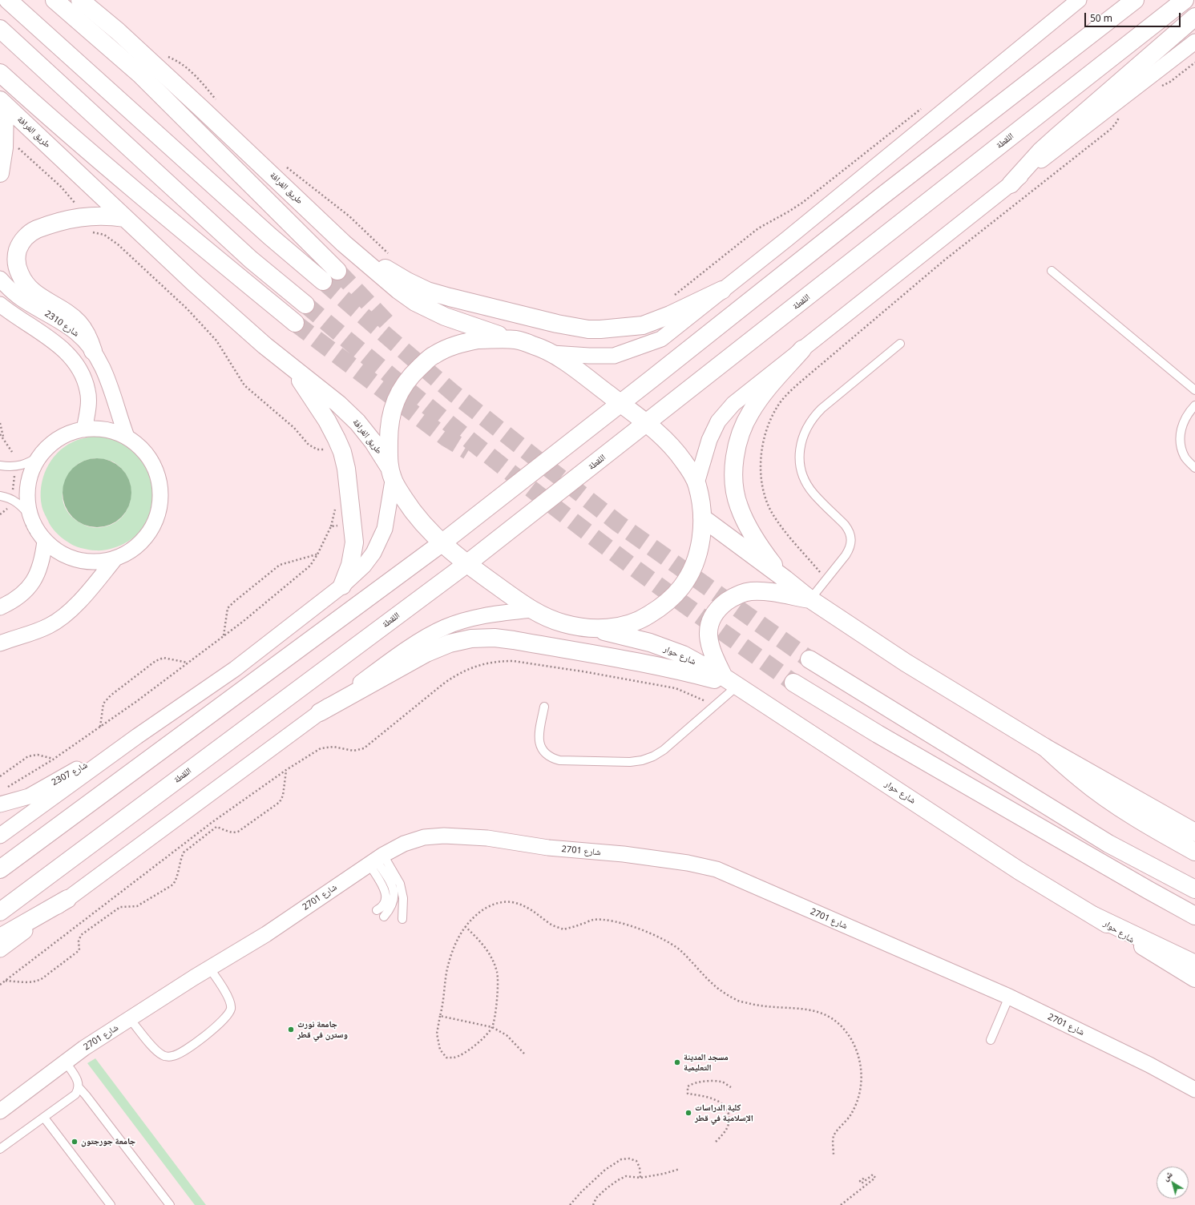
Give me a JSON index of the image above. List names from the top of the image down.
{
  "streets": {
    "main road": ["طريق الغرافة", "اللقطة", "شارع حوار"],
    "street": ["شارع 2310", "شارع 2307", "شارع 2701"]
  },
  "crossings": [
    ["طريق الغرافة", "اللقطة"],
    ["طريق الغرافة", "شارع حوار"]
  ],
  "places": [
    "جامعة نورث وسترن في قطر",
    "مسجد المدينة التعليمية",
    "كلية الدراسات الإسلامية في قطر",
    "جامعة جورجتون"
  ],
  "scale_bar": "50 m",
  "north": "top left"
}
